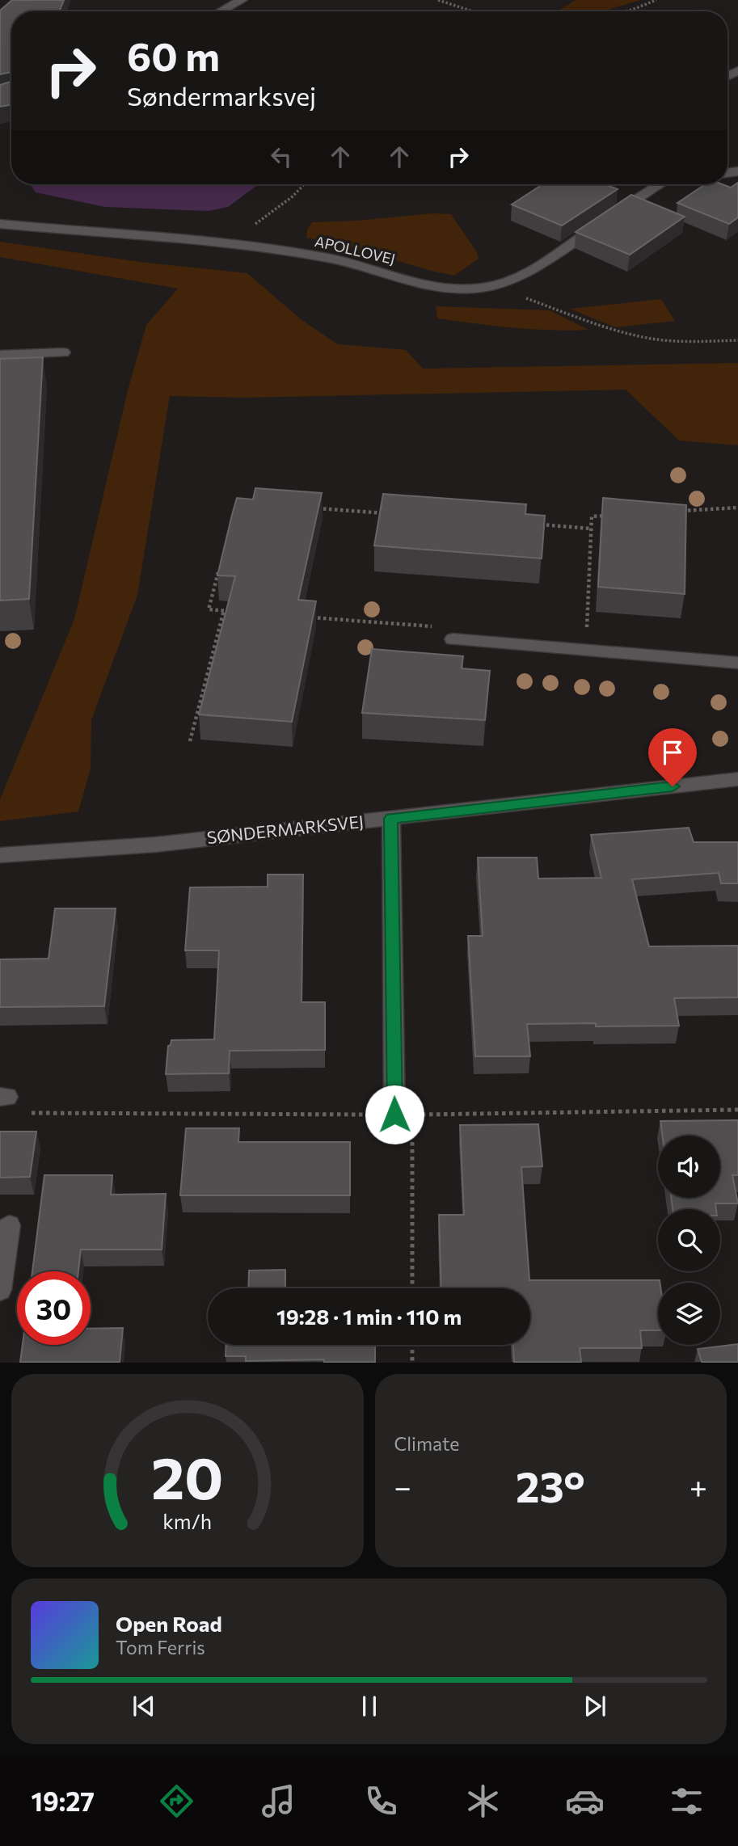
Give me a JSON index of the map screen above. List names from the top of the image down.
{
  "streets": {
    "street": ["APOLLOVEJ", "SØNDERMARKSVEJ"]
  },
  "page": {
    "turn": ["60 m", "Søndermarksvej"],
    "limit": "30",
    "trip": "19:28 · 1 min · 110 m",
    "tile": "Climate",
    "heat": ["−", "23°", "+"],
    "song": ["Open Road", "Tom Ferris"],
    "tabs": "19:27",
    "gauge": ["20", "km/h"]
  }
}
